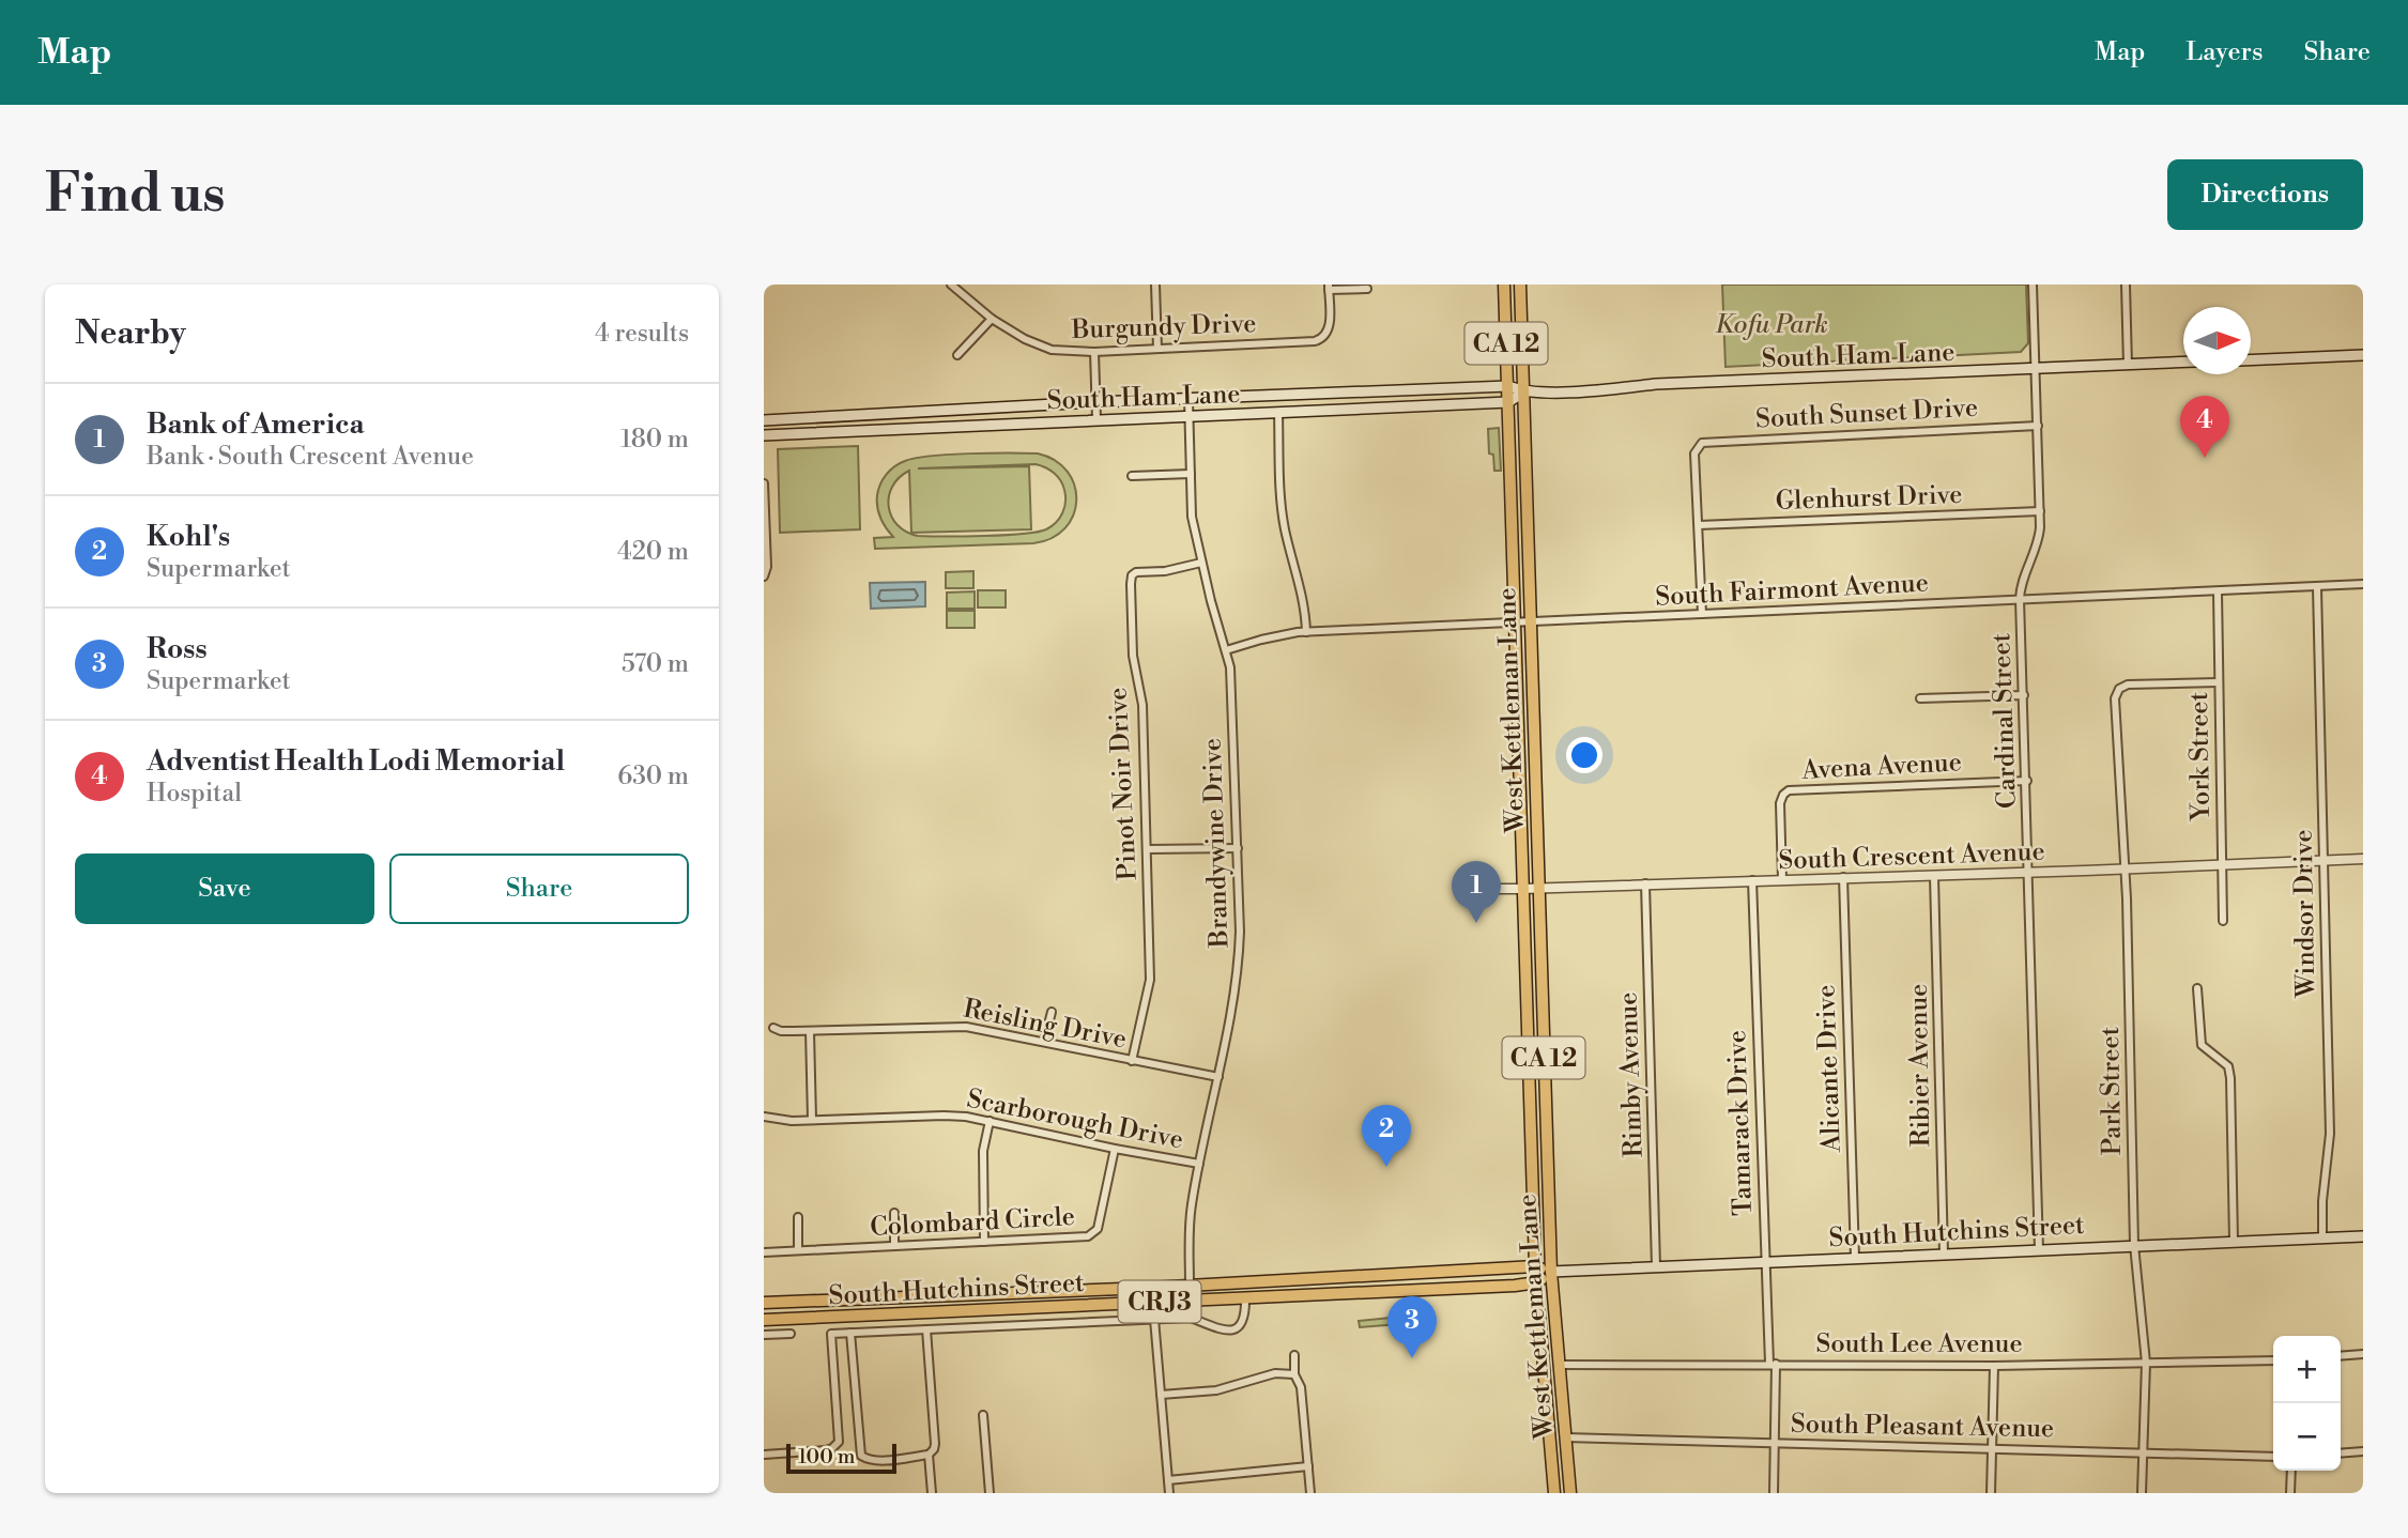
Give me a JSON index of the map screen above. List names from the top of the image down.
{
  "streets": {
    "main road": [
      "CA 12",
      "South Ham Lane",
      "West Kettleman Lane",
      "South Hutchins Street",
      "CR J3"
    ],
    "street": [
      "Burgundy Drive",
      "South Sunset Drive",
      "Glenhurst Drive",
      "South Fairmont Avenue",
      "Cardinal Street",
      "York Street",
      "Avena Avenue",
      "Pinot Noir Drive",
      "Brandywine Drive",
      "South Crescent Avenue",
      "Windsor Drive",
      "Reisling Drive",
      "Ribier Avenue",
      "Alicante Drive",
      "Rimby Avenue",
      "Park Street",
      "Scarborough Drive",
      "Tamarack Drive",
      "Colombard Circle",
      "South Lee Avenue",
      "South Pleasant Avenue"
    ]
  },
  "crossings": [
    ["South Ham Lane", "West Kettleman Lane"],
    ["South Ham Lane", "Cardinal Street"],
    ["South Ham Lane", "Brandywine Drive"],
    ["South Sunset Drive", "Glenhurst Drive"],
    ["South Sunset Drive", "Cardinal Street"],
    ["Glenhurst Drive", "Cardinal Street"],
    ["South Fairmont Avenue", "West Kettleman Lane"],
    ["South Fairmont Avenue", "Cardinal Street"],
    ["South Fairmont Avenue", "York Street"],
    ["South Fairmont Avenue", "Brandywine Drive"],
    ["South Fairmont Avenue", "Windsor Drive"],
    ["West Kettleman Lane", "South Crescent Avenue"],
    ["West Kettleman Lane", "South Hutchins Street"],
    ["West Kettleman Lane", "South Lee Avenue"],
    ["West Kettleman Lane", "South Pleasant Avenue"],
    ["Cardinal Street", "Avena Avenue"],
    ["Cardinal Street", "South Crescent Avenue"],
    ["Cardinal Street", "South Hutchins Street"],
    ["York Street", "South Crescent Avenue"],
    ["York Street", "Park Street"],
    ["Avena Avenue", "South Crescent Avenue"],
    ["Pinot Noir Drive", "Brandywine Drive"],
    ["Pinot Noir Drive", "Reisling Drive"],
    ["Brandywine Drive", "Reisling Drive"],
    ["Brandywine Drive", "Scarborough Drive"],
    ["Brandywine Drive", "South Hutchins Street"],
    ["South Crescent Avenue", "Windsor Drive"],
    ["South Crescent Avenue", "Ribier Avenue"],
    ["South Crescent Avenue", "Alicante Drive"],
    ["South Crescent Avenue", "Rimby Avenue"],
    ["South Crescent Avenue", "Park Street"],
    ["South Crescent Avenue", "Tamarack Drive"],
    ["Windsor Drive", "South Hutchins Street"],
    ["Ribier Avenue", "South Hutchins Street"],
    ["Alicante Drive", "South Hutchins Street"],
    ["Rimby Avenue", "South Hutchins Street"],
    ["Park Street", "South Hutchins Street"],
    ["Park Street", "South Lee Avenue"],
    ["Park Street", "South Pleasant Avenue"],
    ["Scarborough Drive", "Colombard Circle"],
    ["Tamarack Drive", "South Hutchins Street"],
    ["Tamarack Drive", "South Lee Avenue"],
    ["Tamarack Drive", "South Pleasant Avenue"]
  ],
  "parks": ["Kofu Park"],
  "scale_bar": "100 m",
  "north": "right",
  "page": {
    "header": "Map",
    "nav": ["Map", "Layers", "Share"],
    "buttons": [
      "Directions",
      ["Save", "Share"]
    ],
    "title": "Find us",
    "heading": ["Nearby", "4 results"],
    "list": [
      {
        "mark": "1",
        "name": "Bank of America",
        "note": "Bank · South Crescent Avenue",
        "value": "180 m"
      },
      {
        "mark": "2",
        "name": "Kohl's",
        "note": "Supermarket",
        "value": "420 m"
      },
      {
        "mark": "3",
        "name": "Ross",
        "note": "Supermarket",
        "value": "570 m"
      },
      {
        "mark": "4",
        "name": "Adventist Health Lodi Memorial",
        "note": "Hospital",
        "value": "630 m"
      }
    ],
    "pins": [
      "4",
      "1",
      "2",
      "3"
    ],
    "map_buttons": ["+", "−"],
    "scale": "100 m"
  }
}
